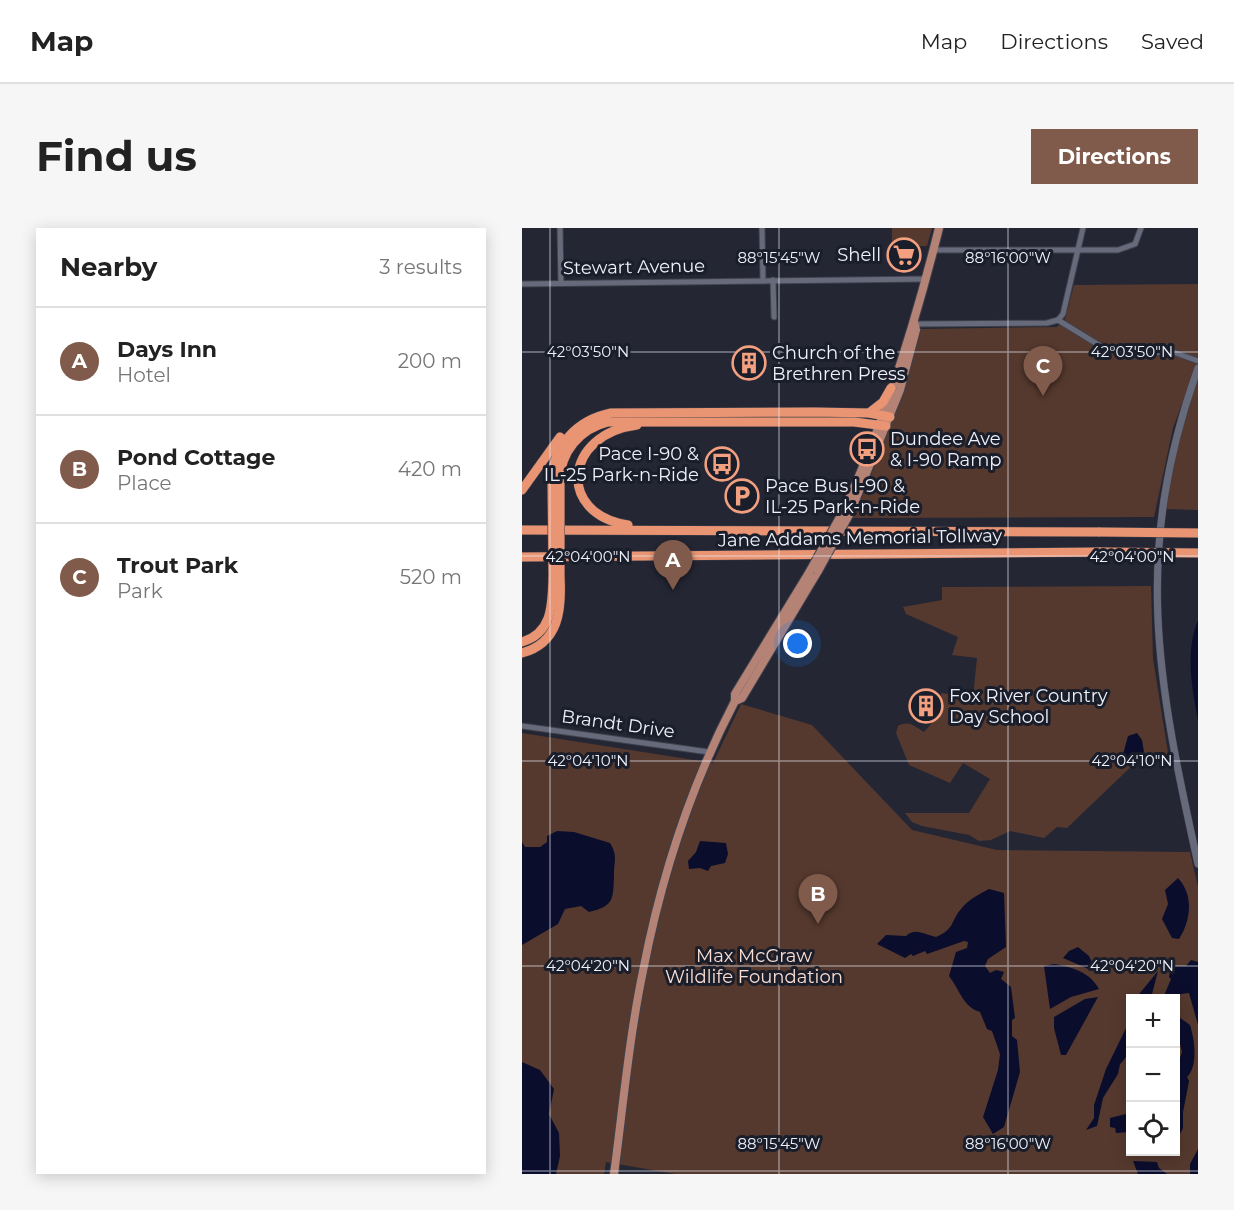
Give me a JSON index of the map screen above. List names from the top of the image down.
{
  "streets": {
    "highway": ["Jane Addams Memorial Tollway"],
    "street": ["Stewart Avenue", "Brandt Drive"]
  },
  "parks": ["Max McGraw Wildlife Foundation"],
  "places": {
    "supermarket": ["Shell"],
    "building": ["Church of the Brethren Press", "Fox River Country Day School"],
    "bus stop": ["Dundee Ave & I-90 Ramp", "Pace I-90 & IL-25 Park-n-Ride"],
    "parking": ["Pace Bus I-90 & IL-25 Park-n-Ride"]
  },
  "page": {
    "header": "Map",
    "nav": ["Map", "Directions", "Saved"],
    "buttons": "Directions",
    "title": "Find us",
    "heading": ["Nearby", "3 results"],
    "list": [
      {
        "mark": "A",
        "name": "Days Inn",
        "note": "Hotel",
        "value": "200 m"
      },
      {
        "mark": "B",
        "name": "Pond Cottage",
        "note": "Place",
        "value": "420 m"
      },
      {
        "mark": "C",
        "name": "Trout Park",
        "note": "Park",
        "value": "520 m"
      }
    ],
    "pins": ["C", "A", "B"],
    "map_buttons": ["+", "−"]
  },
  "coordinates": [
    "88°15'45\"W",
    "88°16'00\"W",
    "42°03'50\"N",
    "42°04'00\"N",
    "42°04'10\"N",
    "42°04'20\"N"
  ]
}
